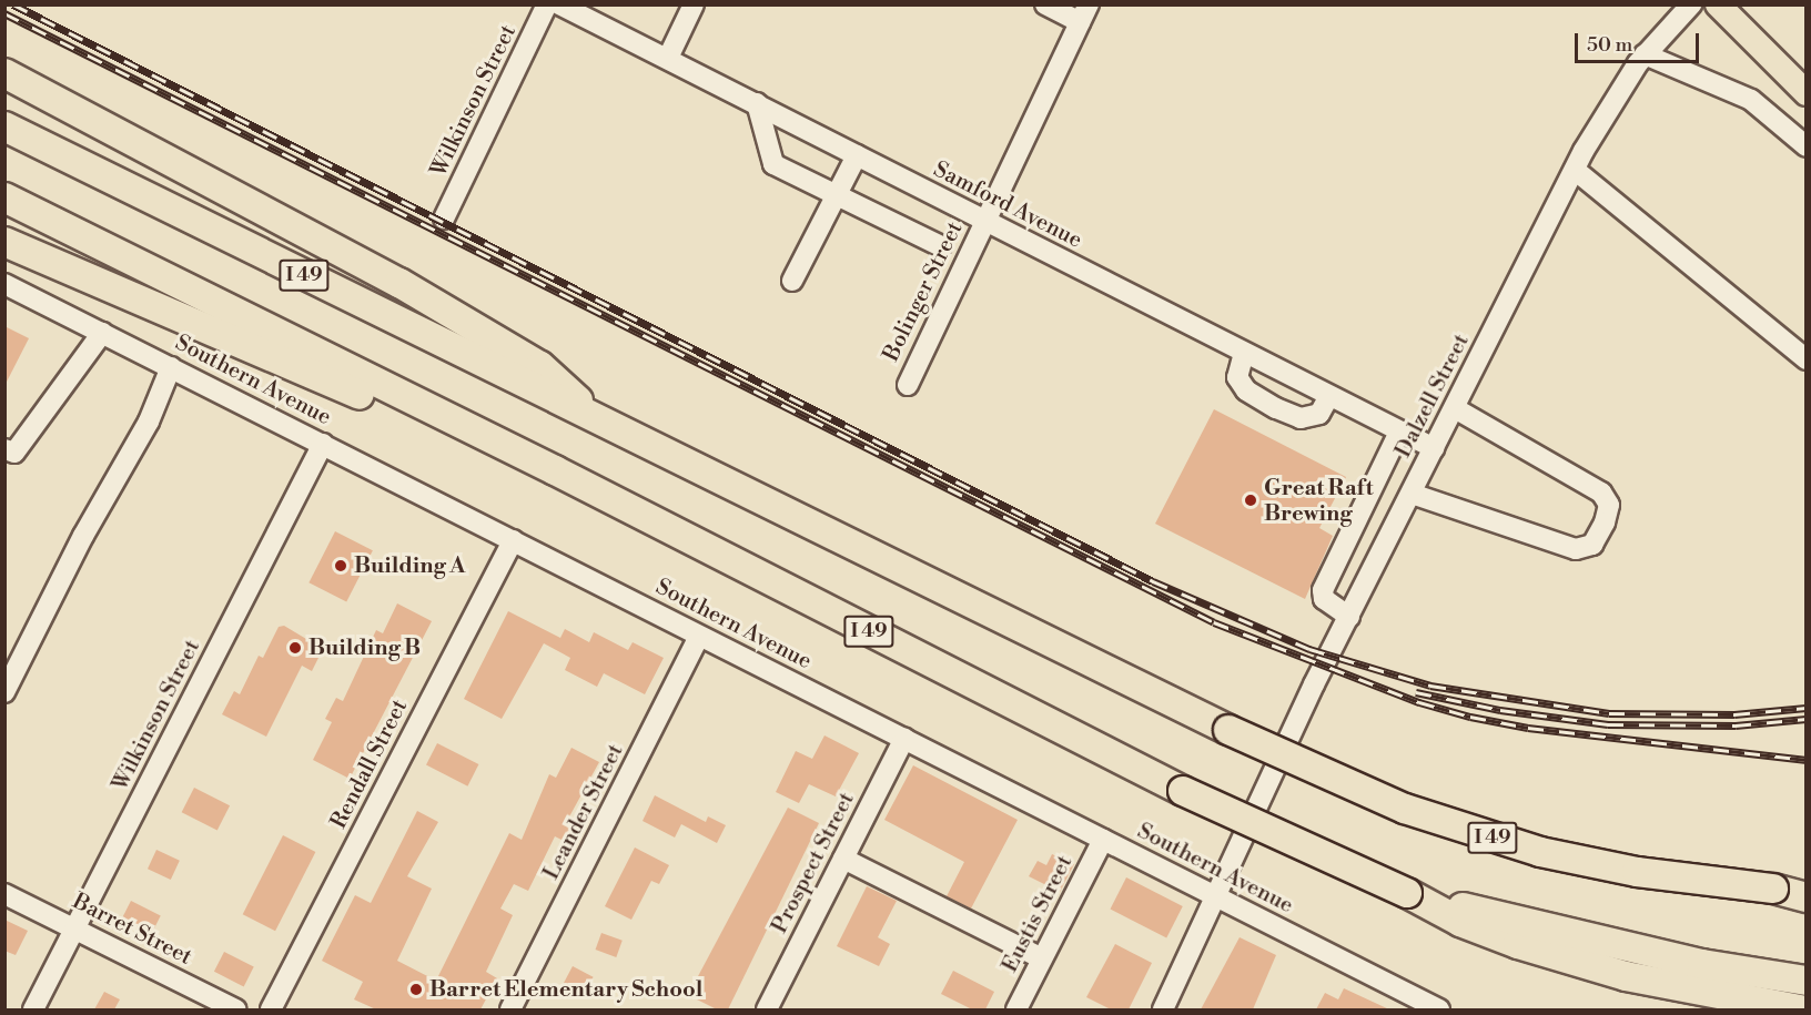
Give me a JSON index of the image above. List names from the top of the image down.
{
  "streets": {
    "highway": ["I 49"],
    "street": [
      "Wilkinson Street",
      "Samford Avenue",
      "Bolinger Street",
      "Southern Avenue",
      "Dalzell Street",
      "Rendall Street",
      "Leander Street",
      "Prospect Street",
      "Eustis Street",
      "Barret Street"
    ]
  },
  "crossings": [
    ["Wilkinson Street", "Southern Avenue"],
    ["Wilkinson Street", "Barret Street"],
    ["Samford Avenue", "Bolinger Street"],
    ["Samford Avenue", "Dalzell Street"],
    ["Southern Avenue", "Dalzell Street"],
    ["Southern Avenue", "Rendall Street"],
    ["Southern Avenue", "Leander Street"],
    ["Southern Avenue", "Prospect Street"],
    ["Southern Avenue", "Eustis Street"]
  ],
  "places": [
    "Great Raft Brewing",
    "Building A",
    "Building B",
    "Barret Elementary School"
  ],
  "scale_bar": "50 m"
}
